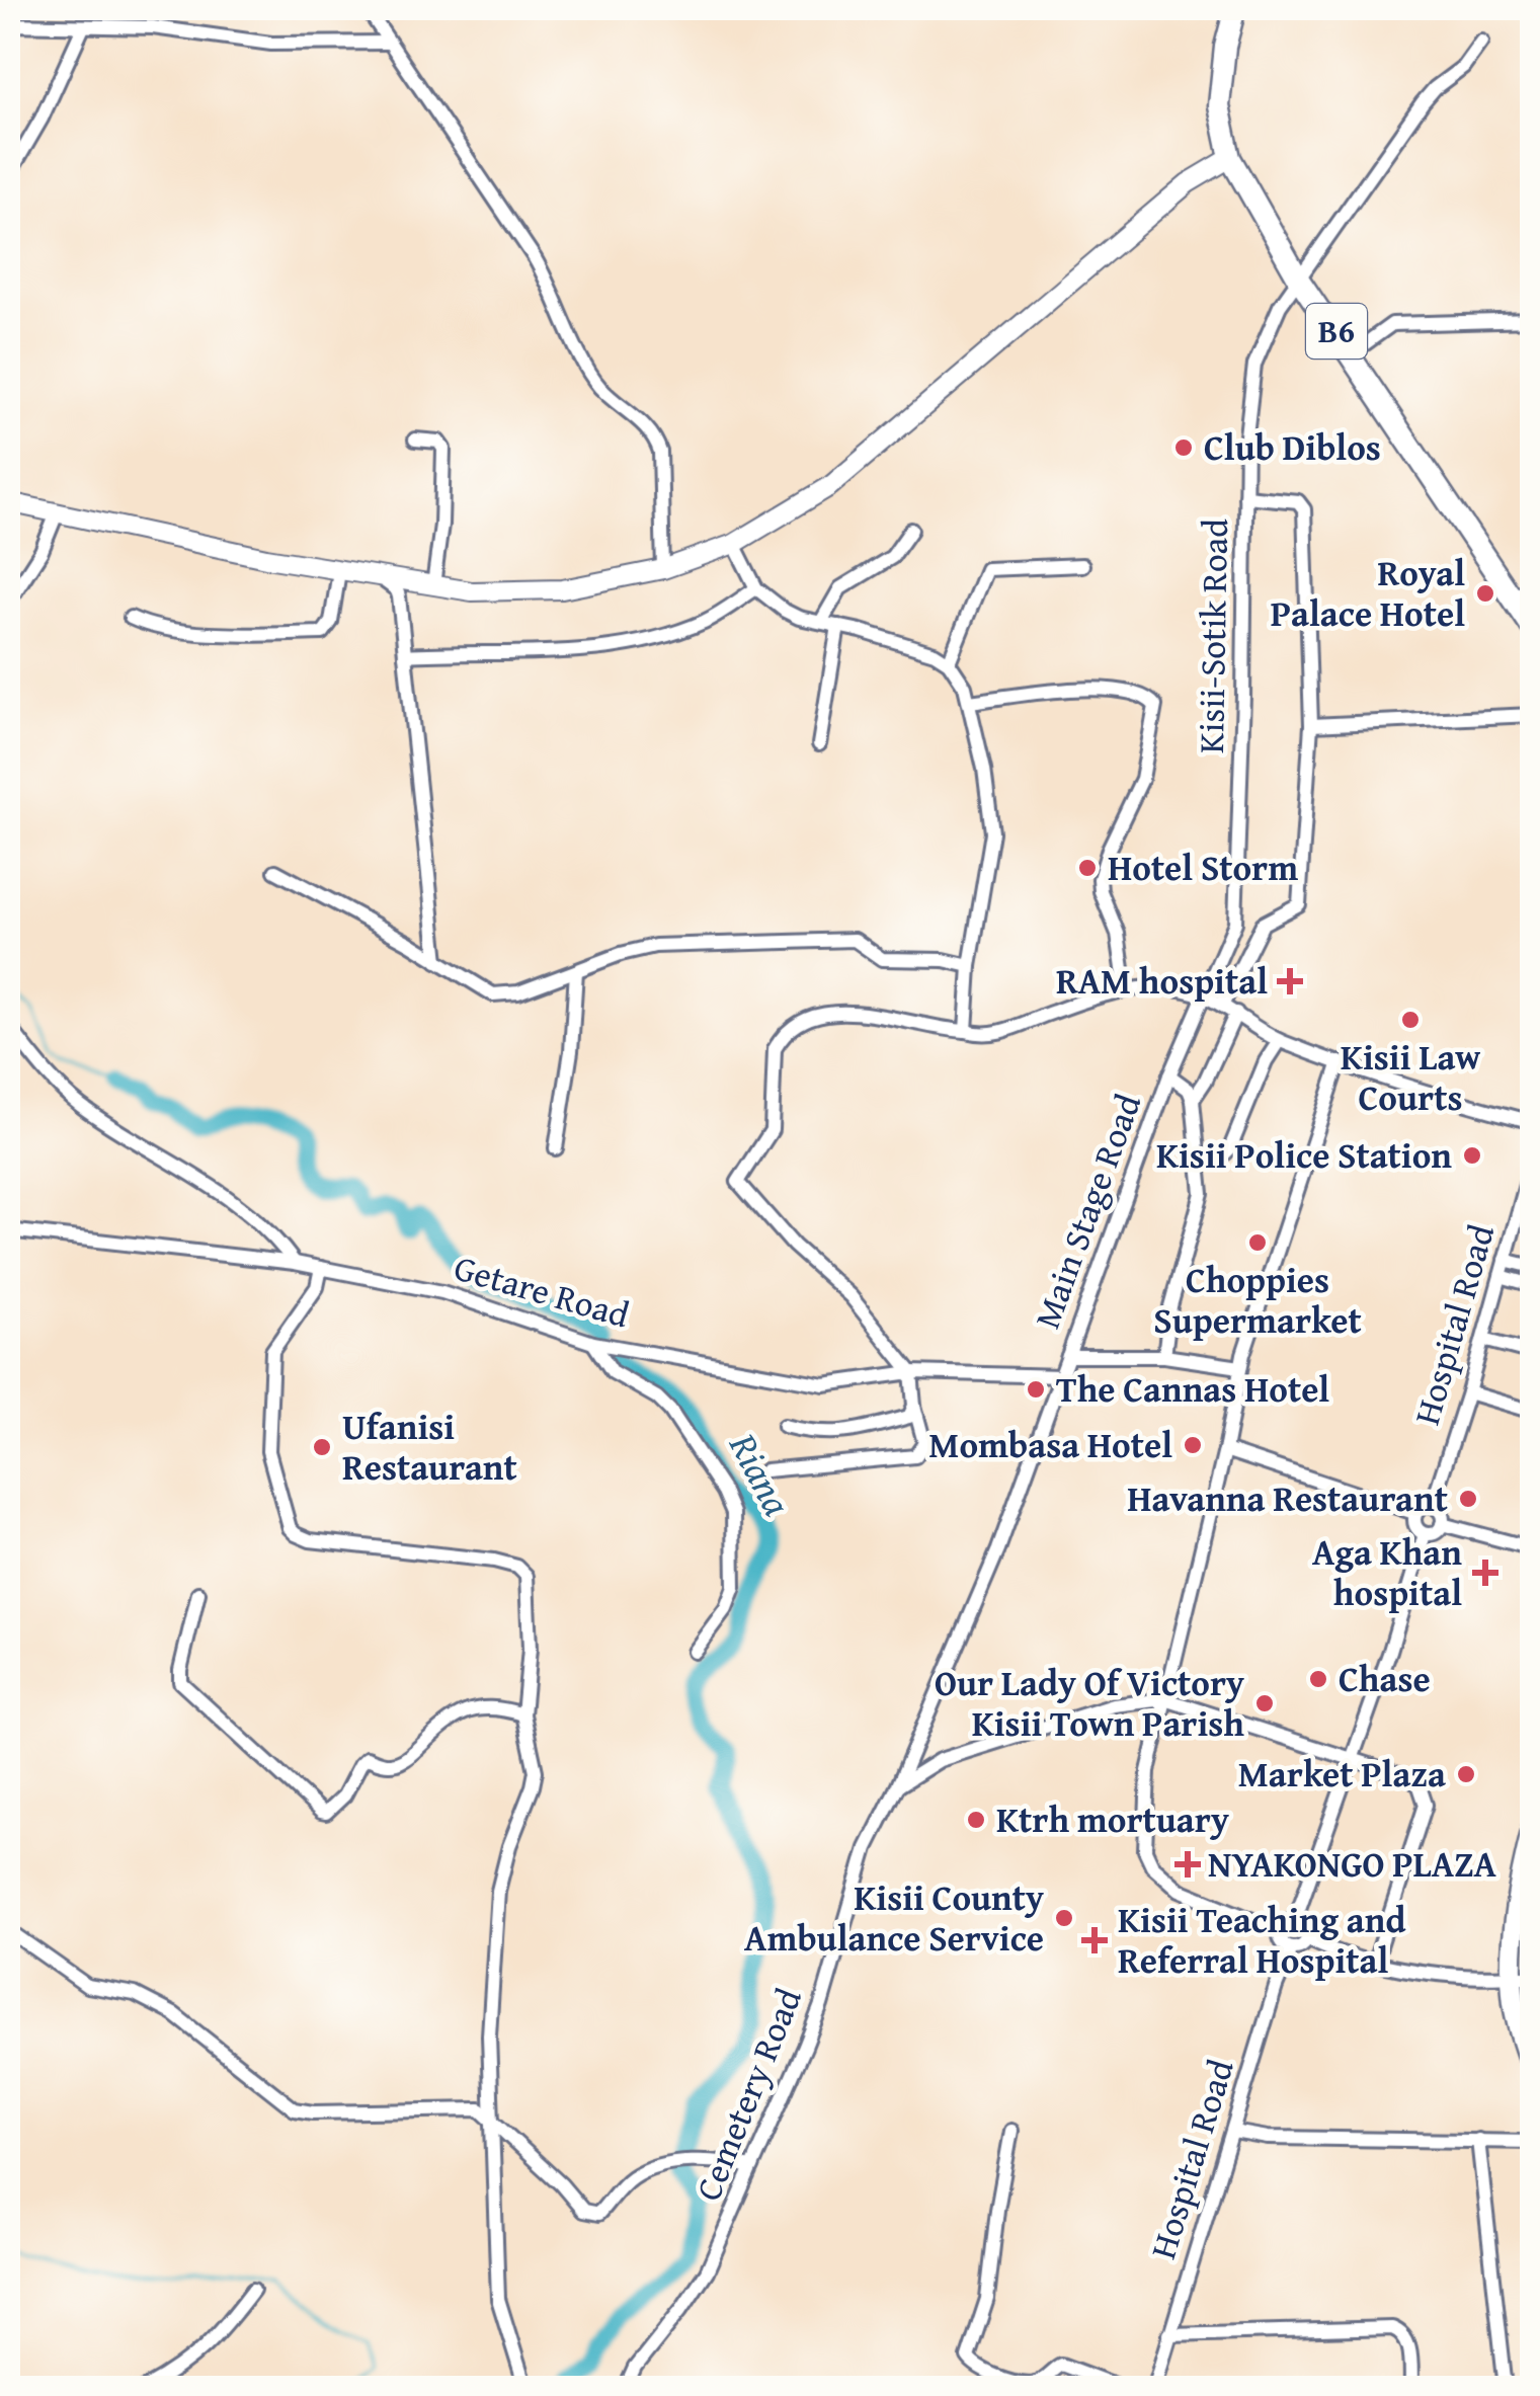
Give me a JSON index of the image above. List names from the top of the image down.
{
  "streets": {
    "highway": ["B6"],
    "street": [
      "Kisii-Sotik Road",
      "Main Stage Road",
      "Getare Road",
      "Hospital Road",
      "Cemetery Road"
    ]
  },
  "crossings": [
    ["B6", "Kisii-Sotik Road"],
    ["Kisii-Sotik Road", "Main Stage Road"],
    ["Main Stage Road", "Getare Road"],
    ["Main Stage Road", "Cemetery Road"]
  ],
  "water": ["Riana"],
  "places": {
    "other": [
      "Club Diblos",
      "Royal Palace Hotel",
      "Hotel Storm",
      "Kisii Law Courts",
      "Kisii Police Station",
      "Choppies Supermarket",
      "The Cannas Hotel",
      "Mombasa Hotel",
      "Ufanisi Restaurant",
      "Havanna Restaurant",
      "Chase",
      "Our Lady Of Victory Kisii Town Parish",
      "Market Plaza",
      "Ktrh mortuary",
      "Kisii County Ambulance Service"
    ],
    "health": [
      "RAM hospital",
      "Aga Khan hospital",
      "NYAKONGO PLAZA",
      "Kisii Teaching and Referral Hospital"
    ]
  }
}
